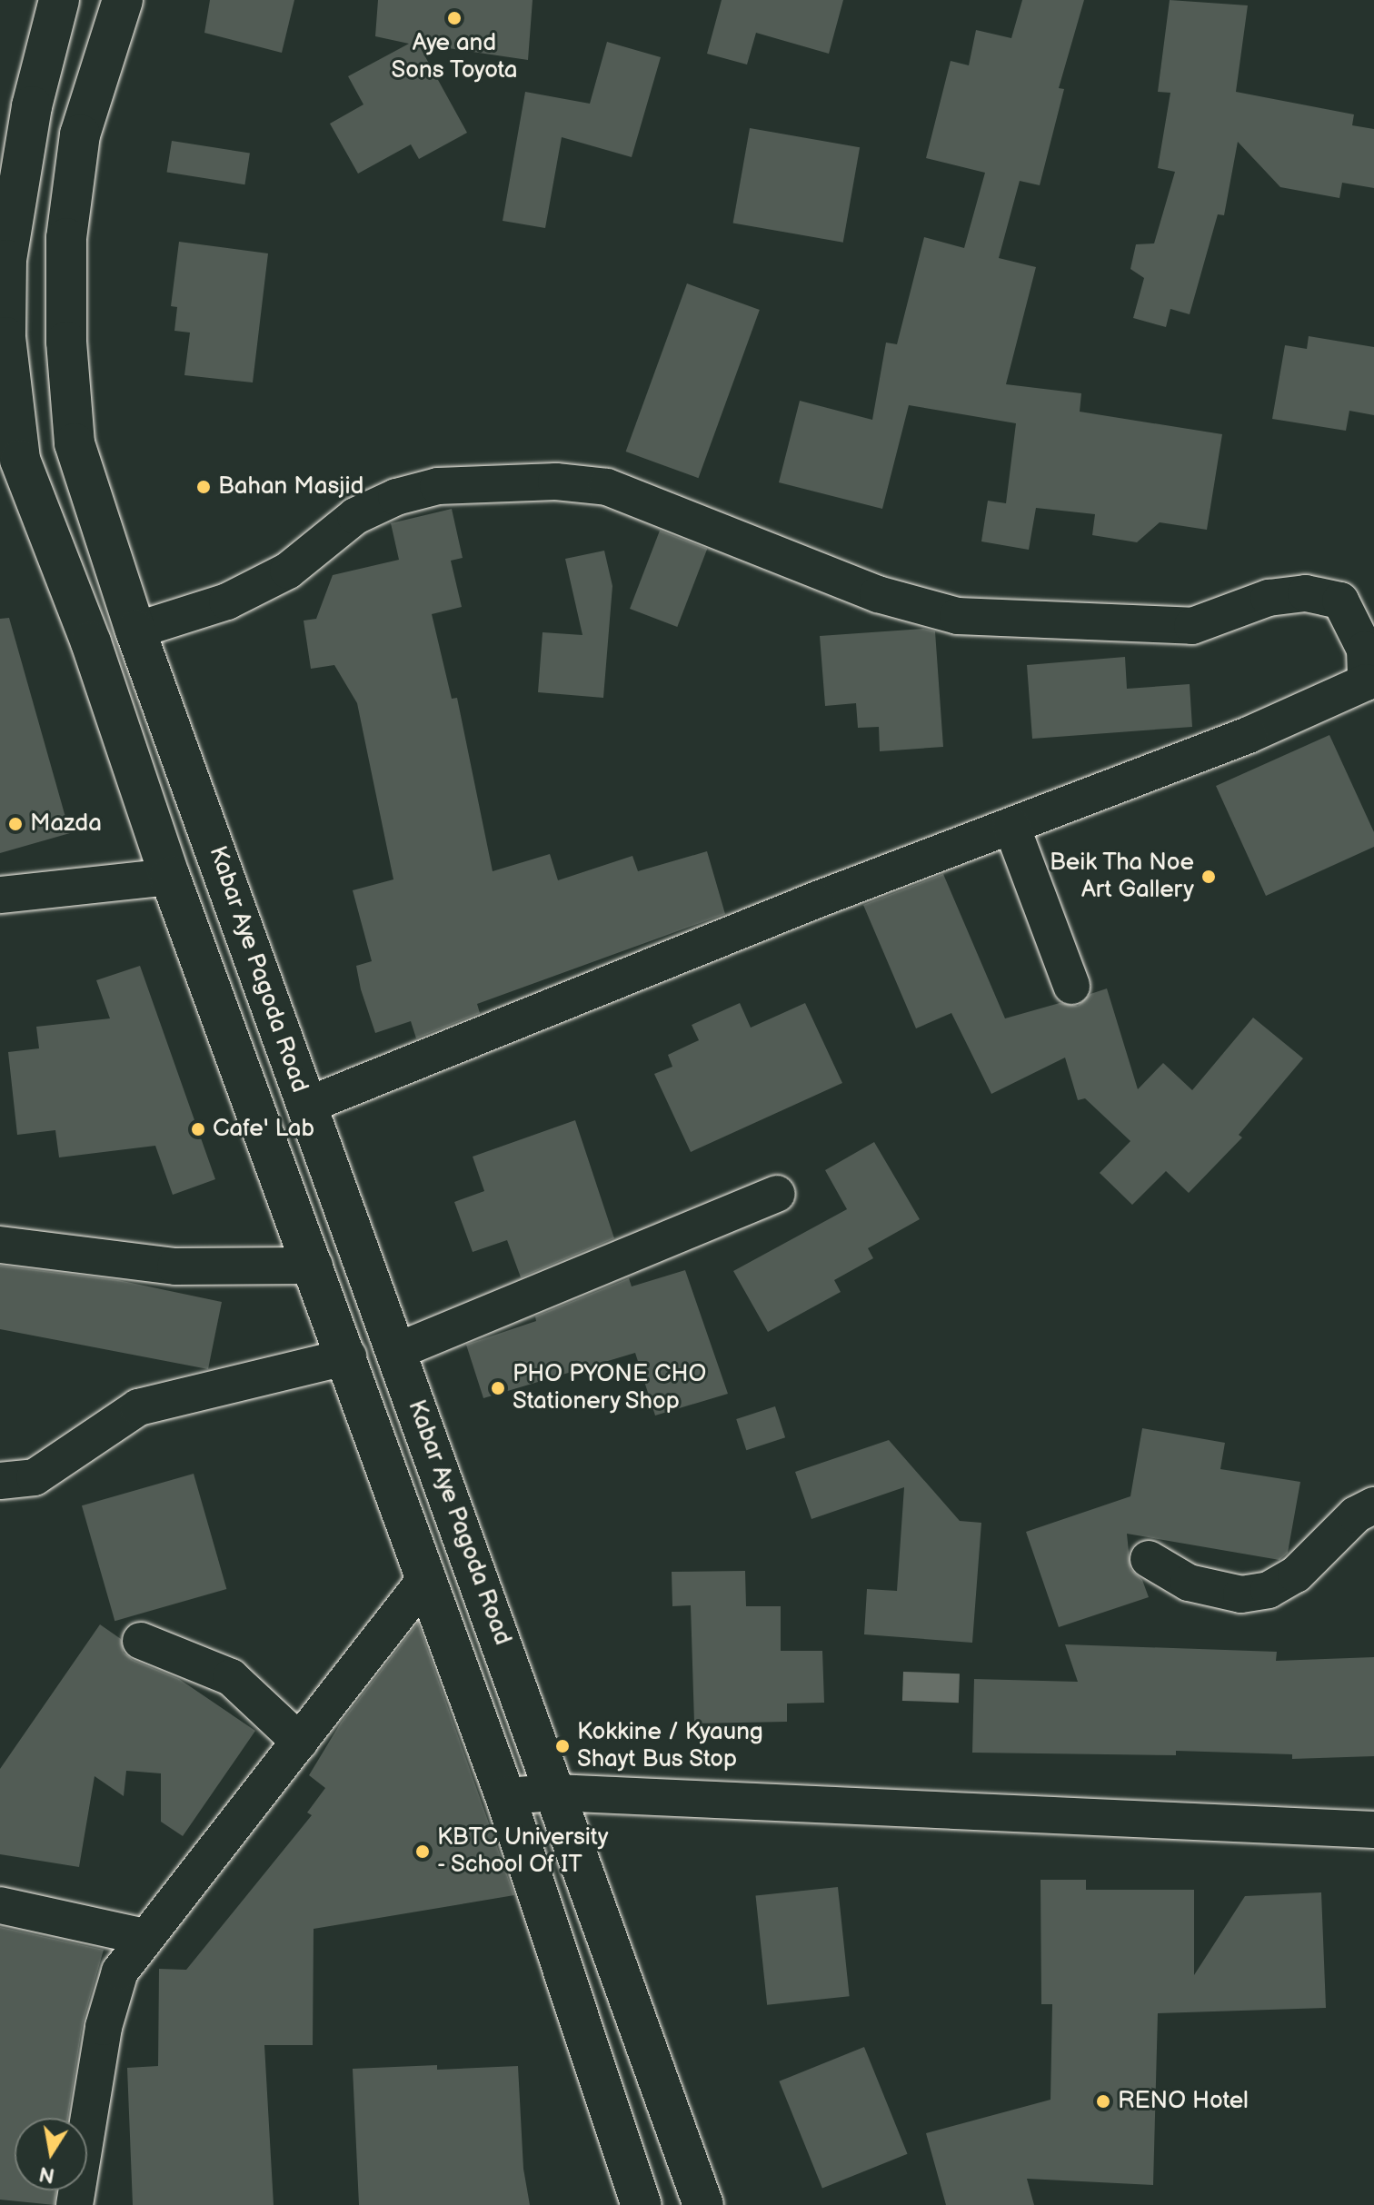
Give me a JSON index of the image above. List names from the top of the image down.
{
  "streets": {
    "main road": ["Kabar Aye Pagoda Road"]
  },
  "places": [
    "Aye and Sons Toyota",
    "Bahan Masjid",
    "Mazda",
    "Beik Tha Noe Art Gallery",
    "Cafe' Lab",
    "PHO PYONE CHO Stationery Shop",
    "Kokkine / Kyaung Shayt Bus Stop",
    "KBTC University - School Of IT",
    "RENO Hotel"
  ],
  "north": "bottom"
}
